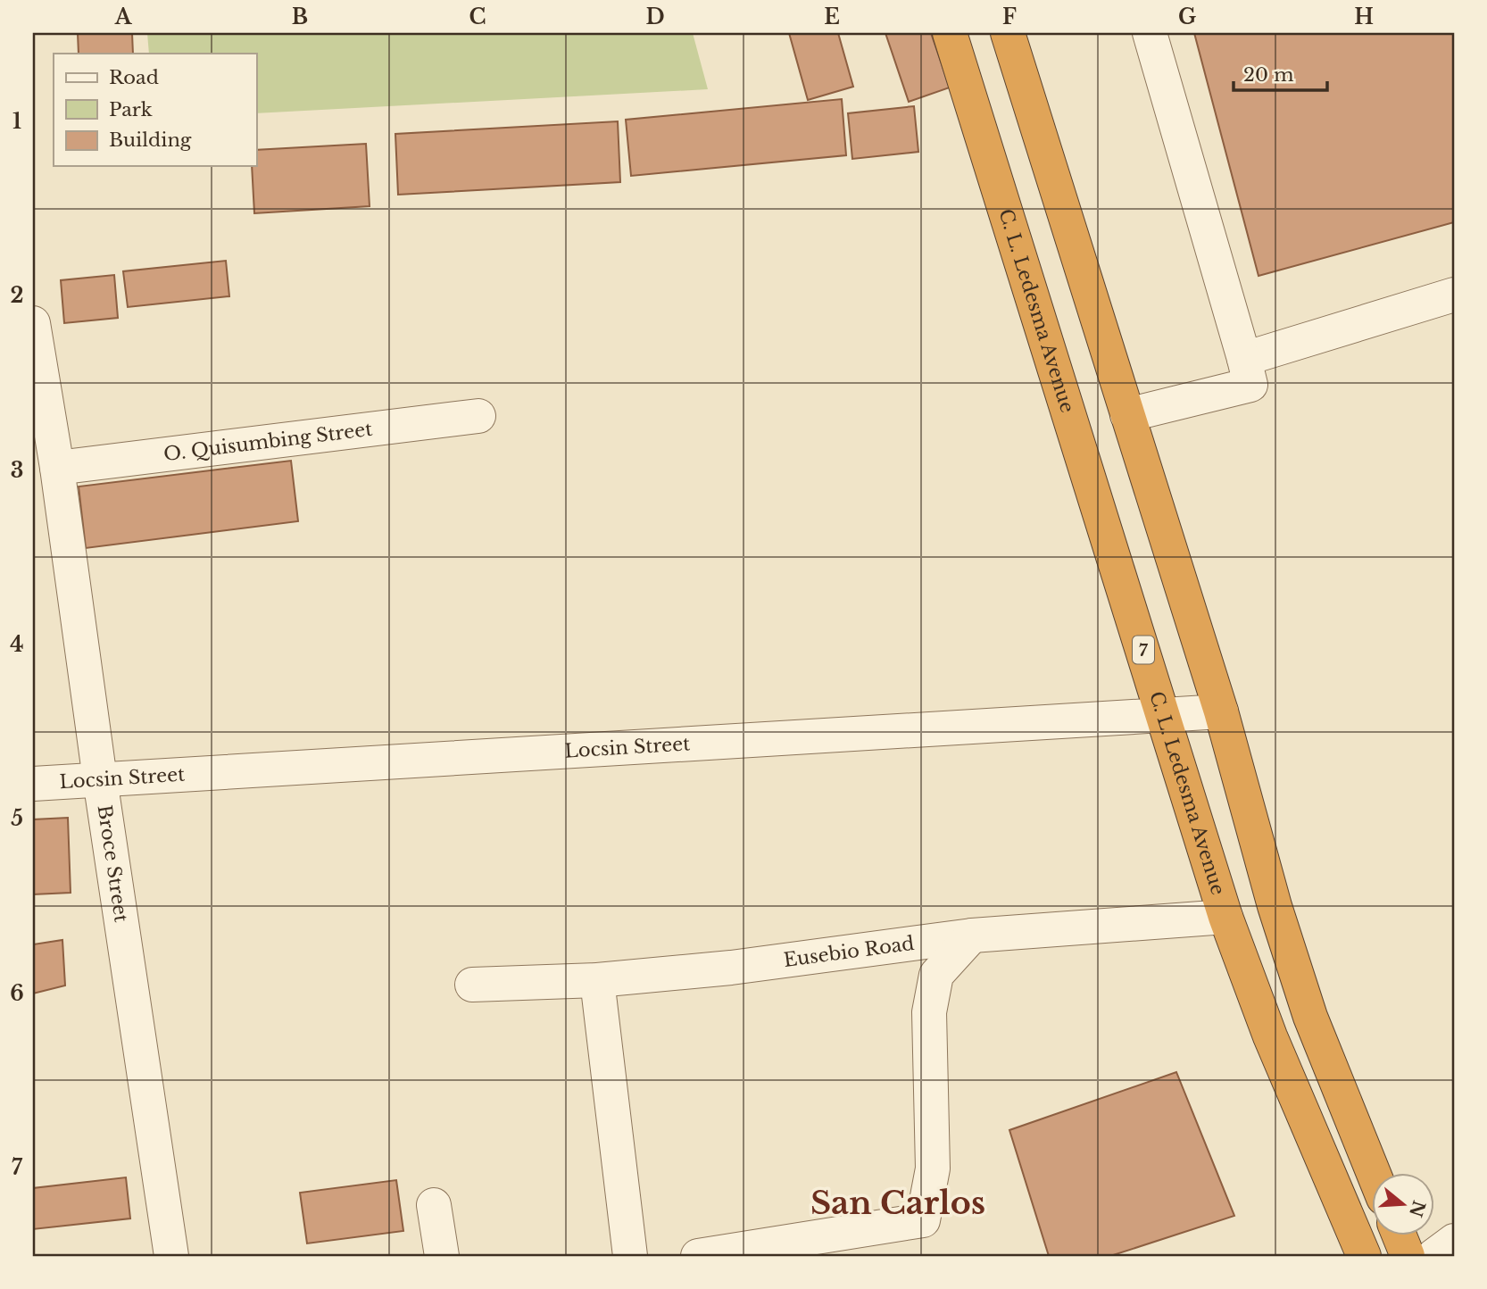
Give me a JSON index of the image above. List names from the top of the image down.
{
  "streets": {
    "highway": ["C. L. Ledesma Avenue", "7"],
    "street": [
      "O. Quisumbing Street",
      "Locsin Street",
      "Broce Street",
      "Eusebio Road"
    ]
  },
  "crossings": [
    ["C. L. Ledesma Avenue", "Locsin Street"],
    ["C. L. Ledesma Avenue", "Eusebio Road"],
    ["O. Quisumbing Street", "Broce Street"],
    ["Locsin Street", "Broce Street"]
  ],
  "districts": ["San Carlos"],
  "legend": ["Road", "Park", "Building"],
  "scale_bar": "20 m",
  "north": "right",
  "grid": {
    "columns": [
      "A",
      "B",
      "C",
      "D",
      "E",
      "F",
      "G",
      "H"
    ],
    "rows": [
      "1",
      "2",
      "3",
      "4",
      "5",
      "6",
      "7"
    ]
  }
}
